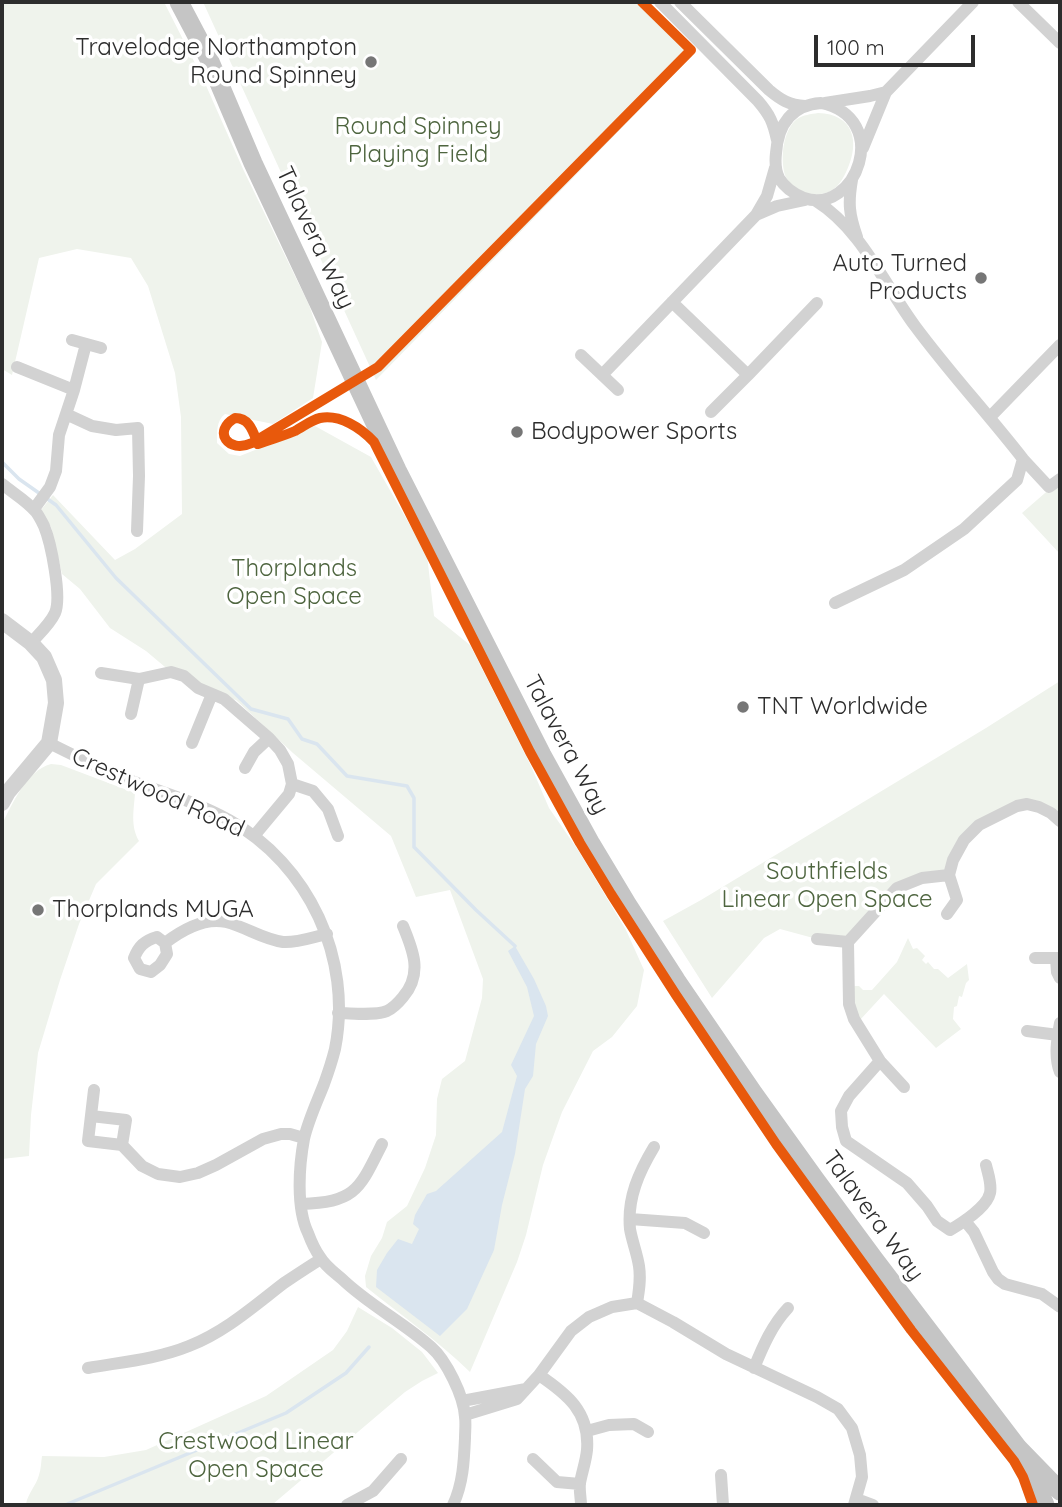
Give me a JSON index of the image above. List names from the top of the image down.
{
  "streets": {
    "main road": ["Talavera Way"],
    "street": ["Crestwood Road"]
  },
  "parks": [
    "Round Spinney Playing Field",
    "Thorplands Open Space",
    "Southfields Linear Open Space",
    "Crestwood Linear Open Space"
  ],
  "places": [
    "Travelodge Northampton Round Spinney",
    "Auto Turned Products",
    "Bodypower Sports",
    "TNT Worldwide",
    "Thorplands MUGA"
  ],
  "scale_bar": "100 m"
}
